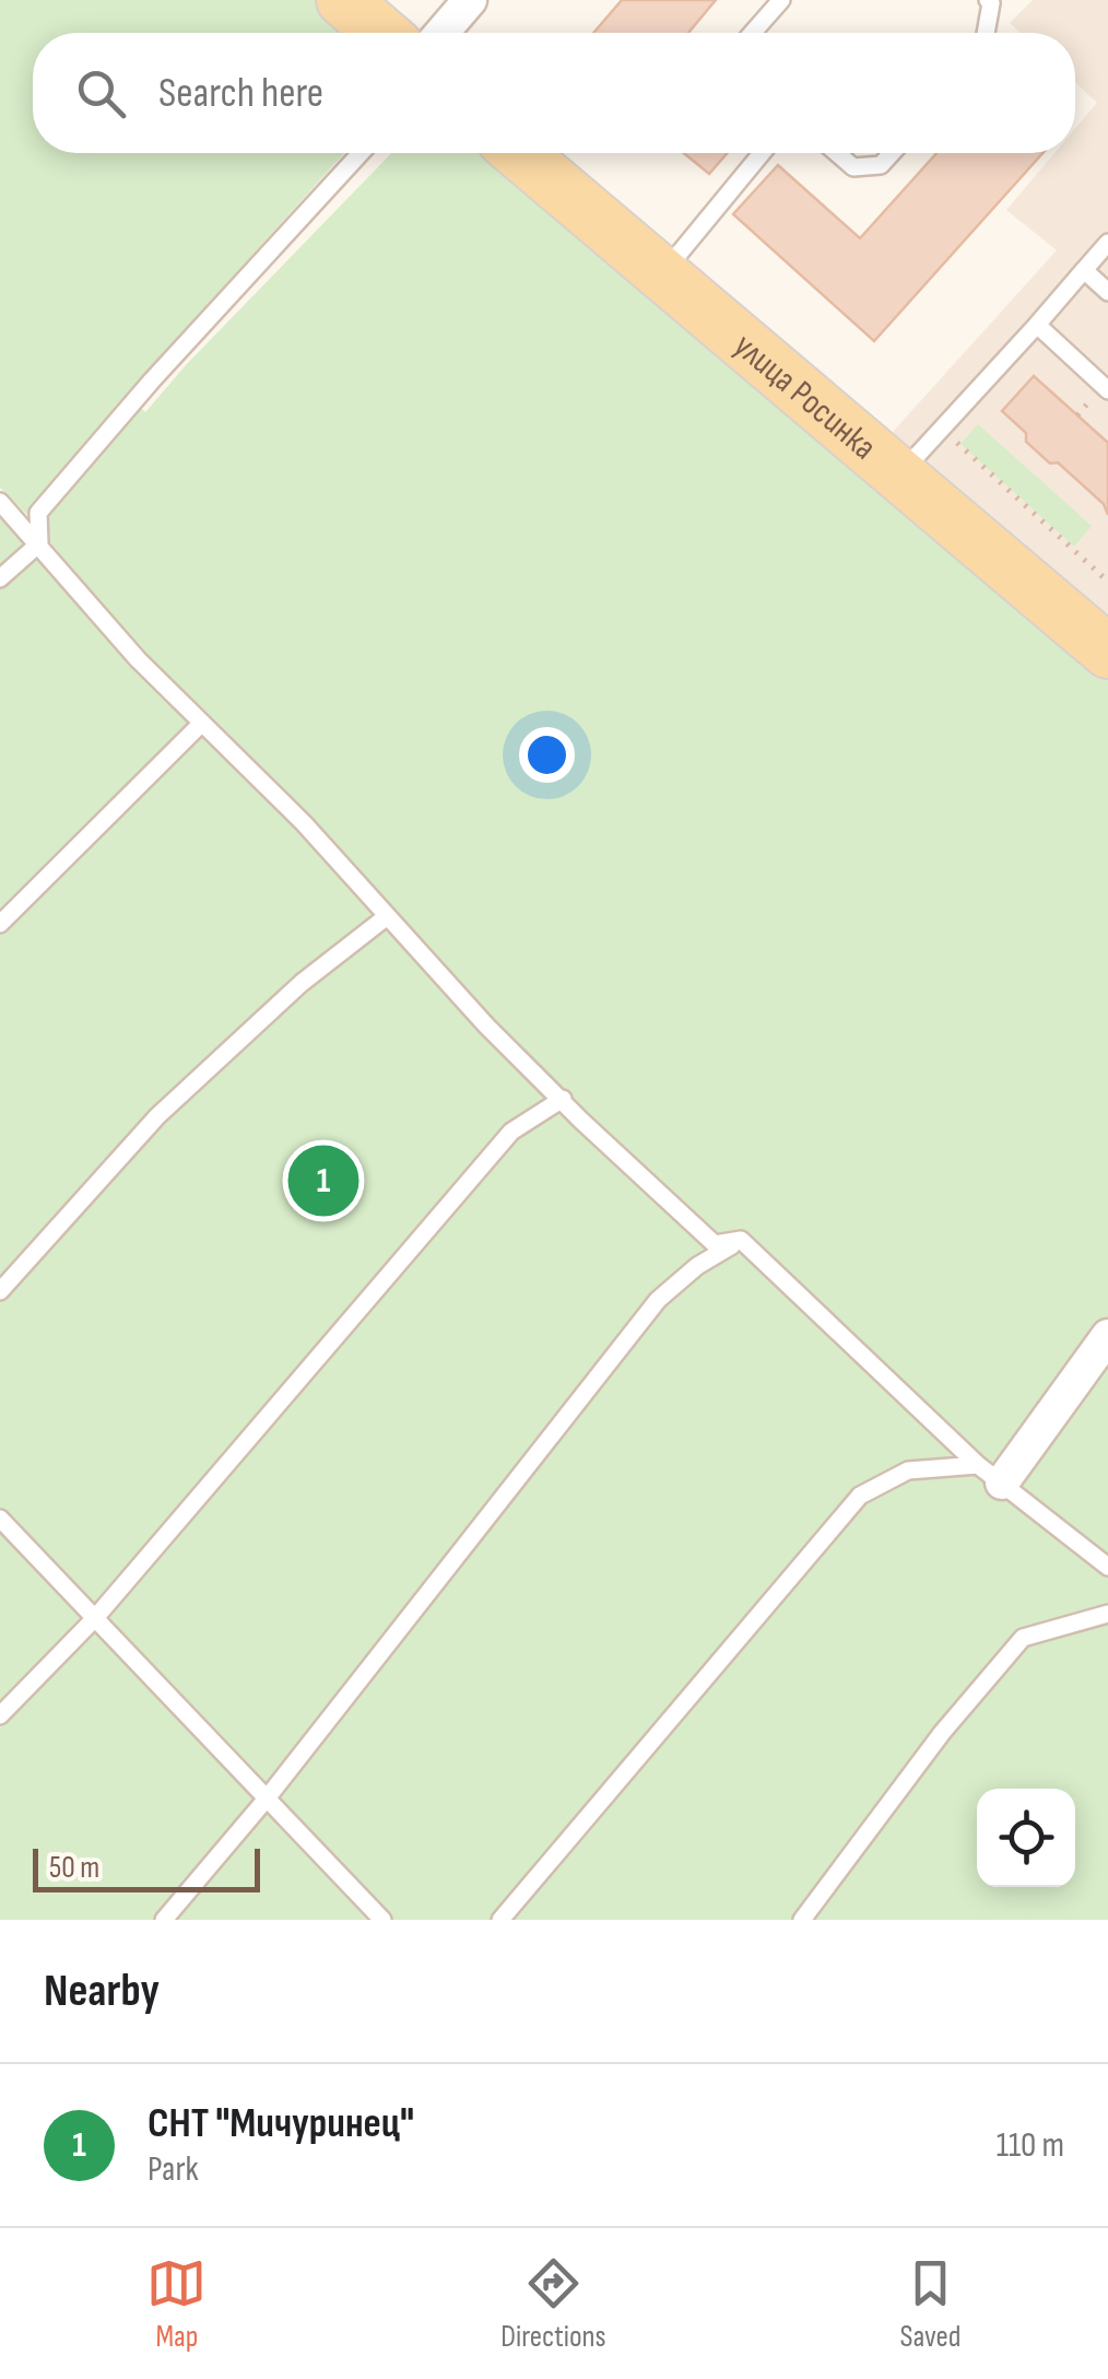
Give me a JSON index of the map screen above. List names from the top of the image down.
{
  "streets": {
    "main road": ["улица Росинка"]
  },
  "scale_bar": "50 m",
  "page": {
    "search": "Search here",
    "pins": "1",
    "scale": "50 m",
    "heading": "Nearby",
    "list": [
      {
        "mark": "1",
        "name": "СНТ \"Мичуринец\"",
        "note": "Park",
        "value": "110 m"
      }
    ],
    "nav": ["Map", "Directions", "Saved"]
  }
}
